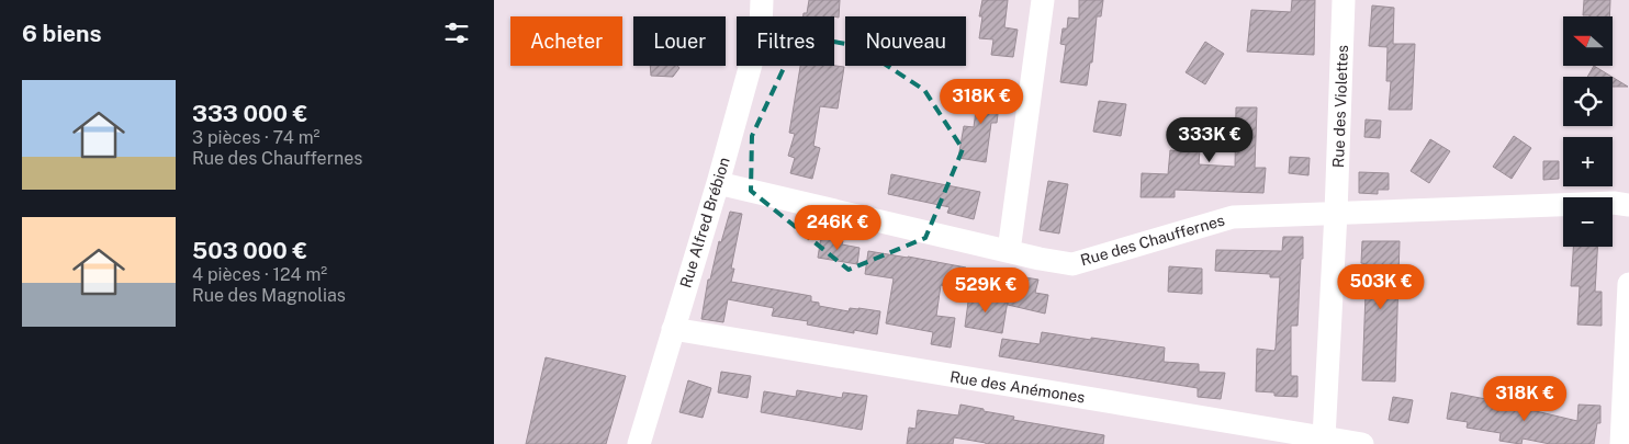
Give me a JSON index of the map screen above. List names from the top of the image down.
{
  "streets": {
    "street": [
      "Rue des Violettes",
      "Rue Alfred Brébion",
      "Rue des Chauffernes",
      "Rue des Anémones"
    ]
  },
  "crossings": [
    ["Rue des Violettes", "Rue des Chauffernes"],
    ["Rue des Violettes", "Rue des Anémones"],
    ["Rue Alfred Brébion", "Rue des Chauffernes"],
    ["Rue Alfred Brébion", "Rue des Anémones"]
  ],
  "north": "left",
  "page": {
    "heading": "6 biens",
    "map_buttons": ["+", "−"],
    "chip": [
      "Acheter",
      "Louer",
      "Filtres",
      "Nouveau"
    ],
    "list": [
      {
        "name": "333 000 €",
        "note": "3 pièces · 74 m² · Rue des Chauffernes"
      },
      {
        "name": "503 000 €",
        "note": "4 pièces · 124 m² · Rue des Magnolias"
      }
    ],
    "price": [
      "318K €",
      "333K €",
      "246K €",
      "503K €",
      "529K €",
      "318K €"
    ]
  }
}
